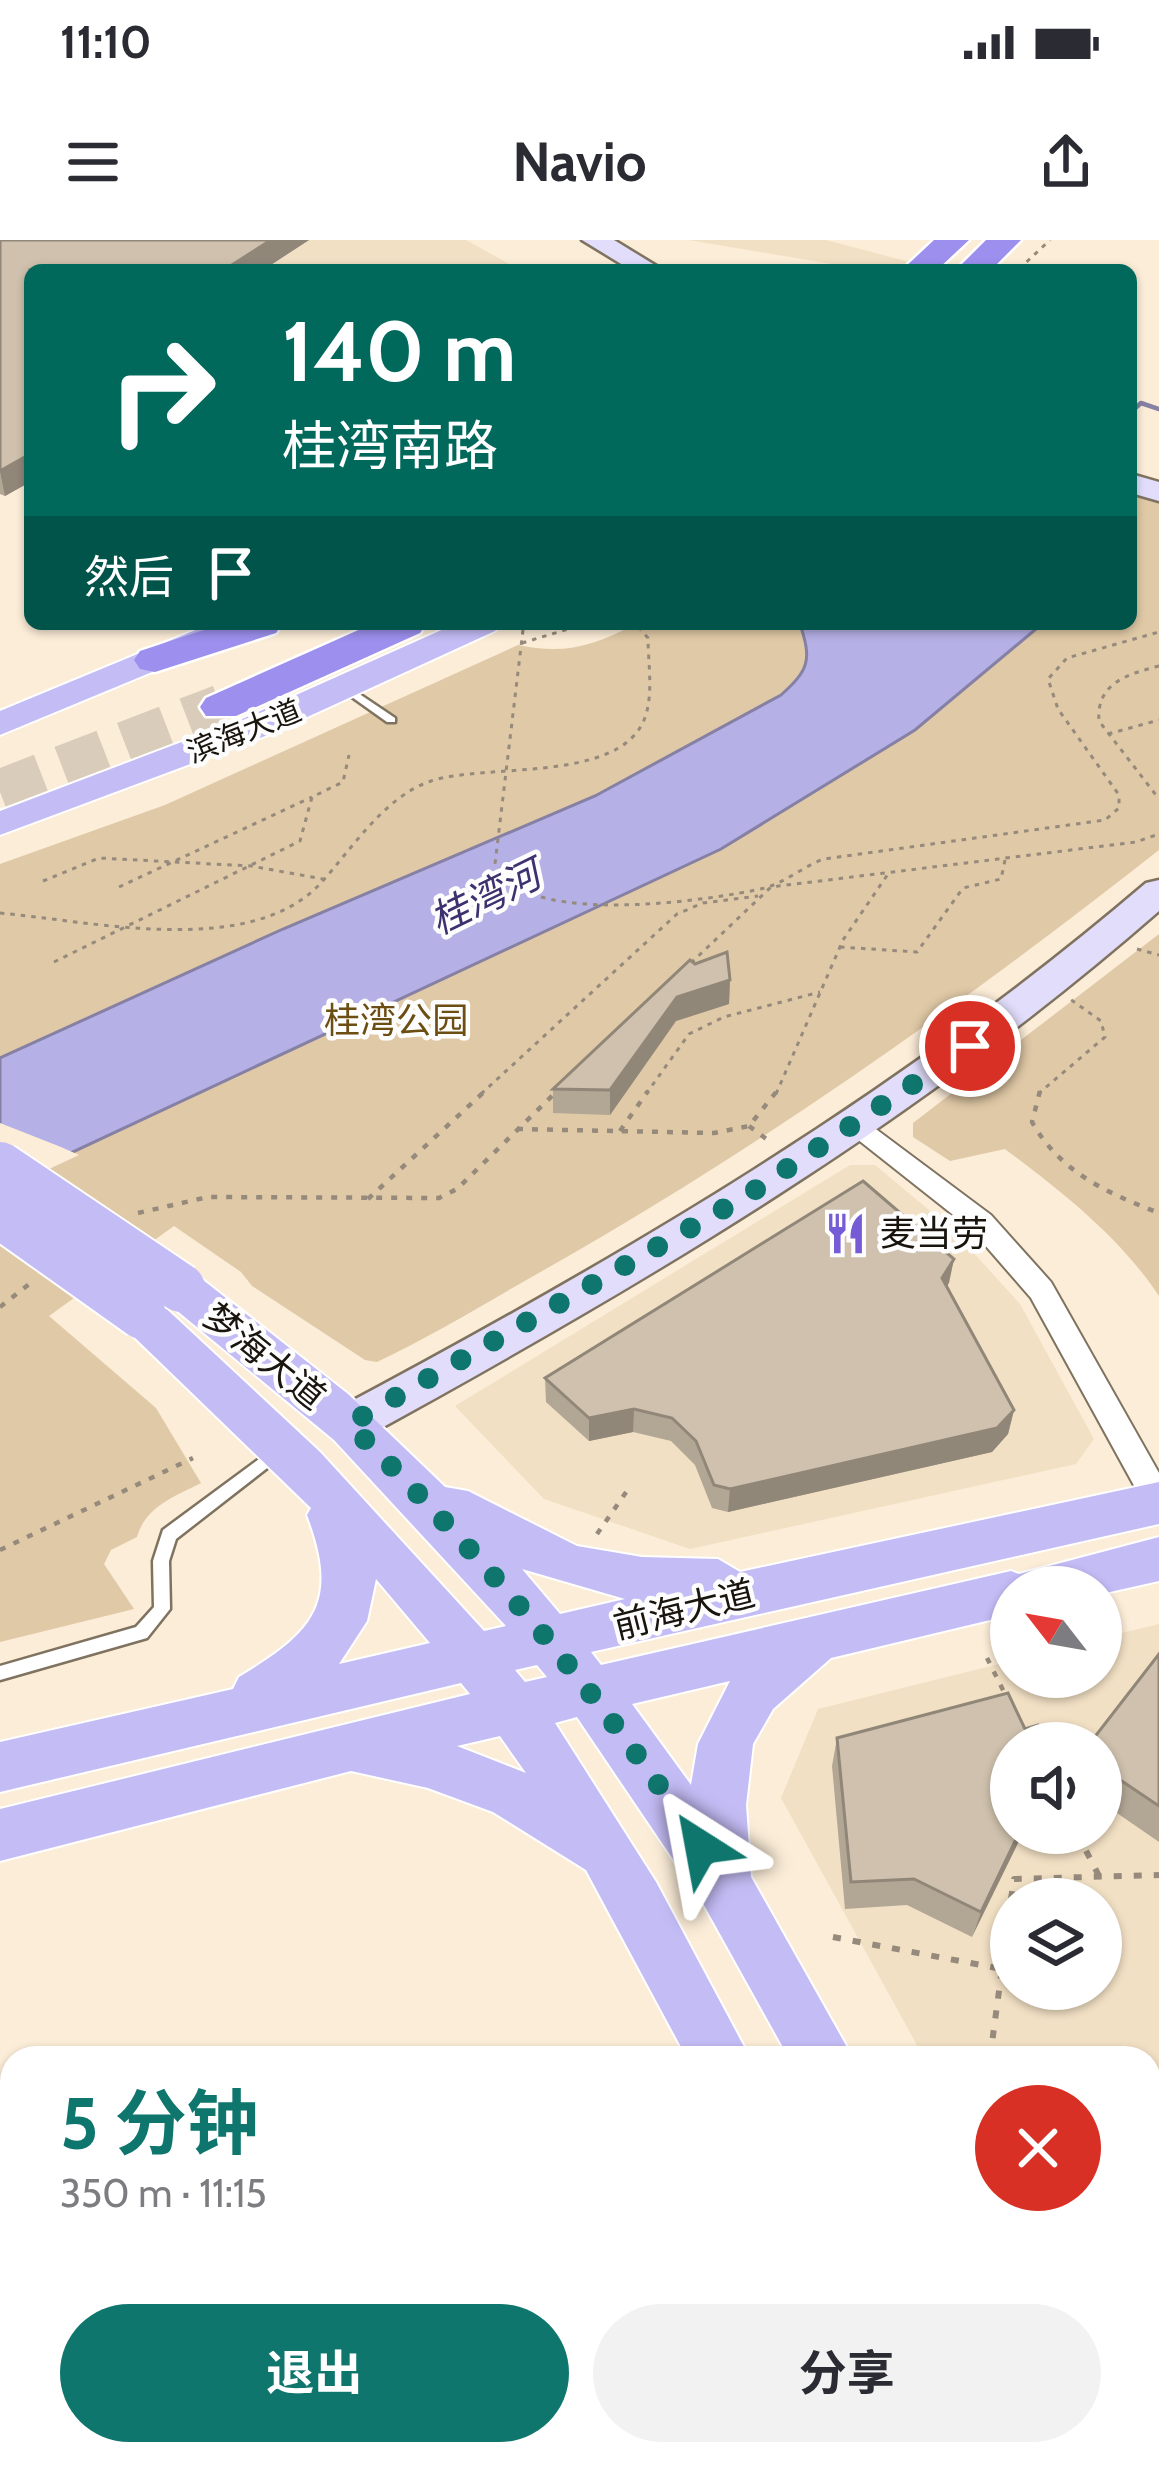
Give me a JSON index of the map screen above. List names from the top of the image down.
{
  "streets": {
    "main road": ["滨海大道", "梦海大道", "前海大道"]
  },
  "crossings": [
    ["梦海大道", "前海大道"]
  ],
  "water": ["桂湾河"],
  "parks": ["桂湾公园"],
  "places": {
    "restaurant": ["麦当劳"]
  },
  "north": "top left",
  "page": {
    "status": "11:10",
    "header": "Navio",
    "turn": ["140 m", "桂湾南路"],
    "then": "然后",
    "heading": ["5 分钟", "350 m · 11:15"],
    "buttons": ["退出", "分享"]
  }
}
